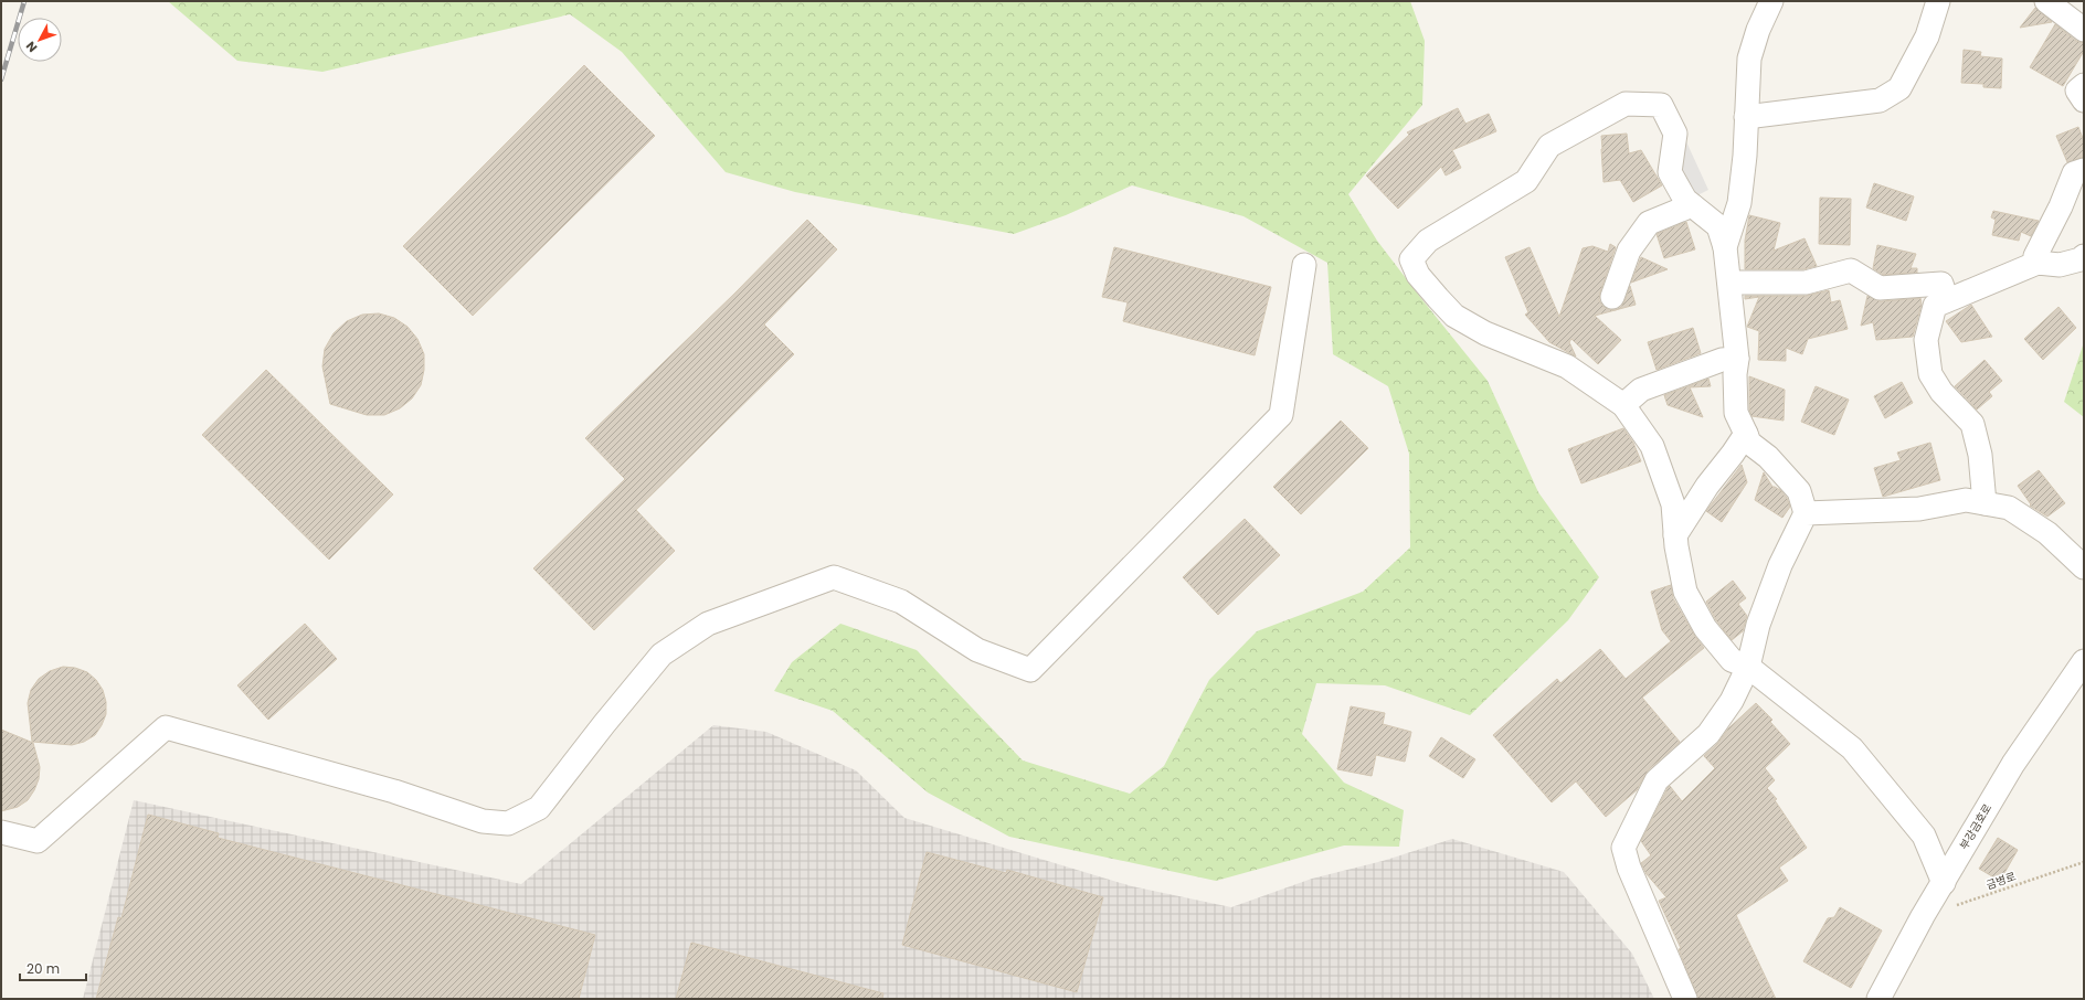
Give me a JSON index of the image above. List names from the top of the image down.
{
  "streets": {
    "street": ["부강금호로"],
    "path": ["금병로"]
  },
  "scale_bar": "20 m",
  "north": "bottom left"
}
